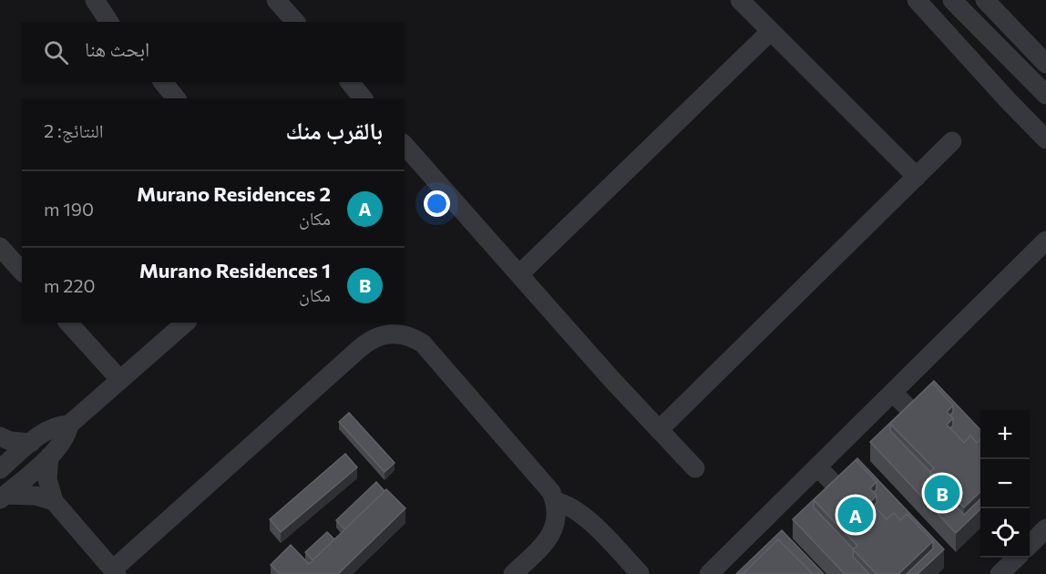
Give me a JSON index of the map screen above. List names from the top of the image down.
{
  "page": {
    "search": "ابحث هنا",
    "heading": ["بالقرب منك", "النتائج: 2"],
    "list": [
      {
        "mark": "A",
        "name": "Murano Residences 2",
        "note": "مكان",
        "value": "190 m"
      },
      {
        "mark": "B",
        "name": "Murano Residences 1",
        "note": "مكان",
        "value": "220 m"
      }
    ],
    "map_buttons": ["+", "−"],
    "pins": ["B", "A"]
  }
}
